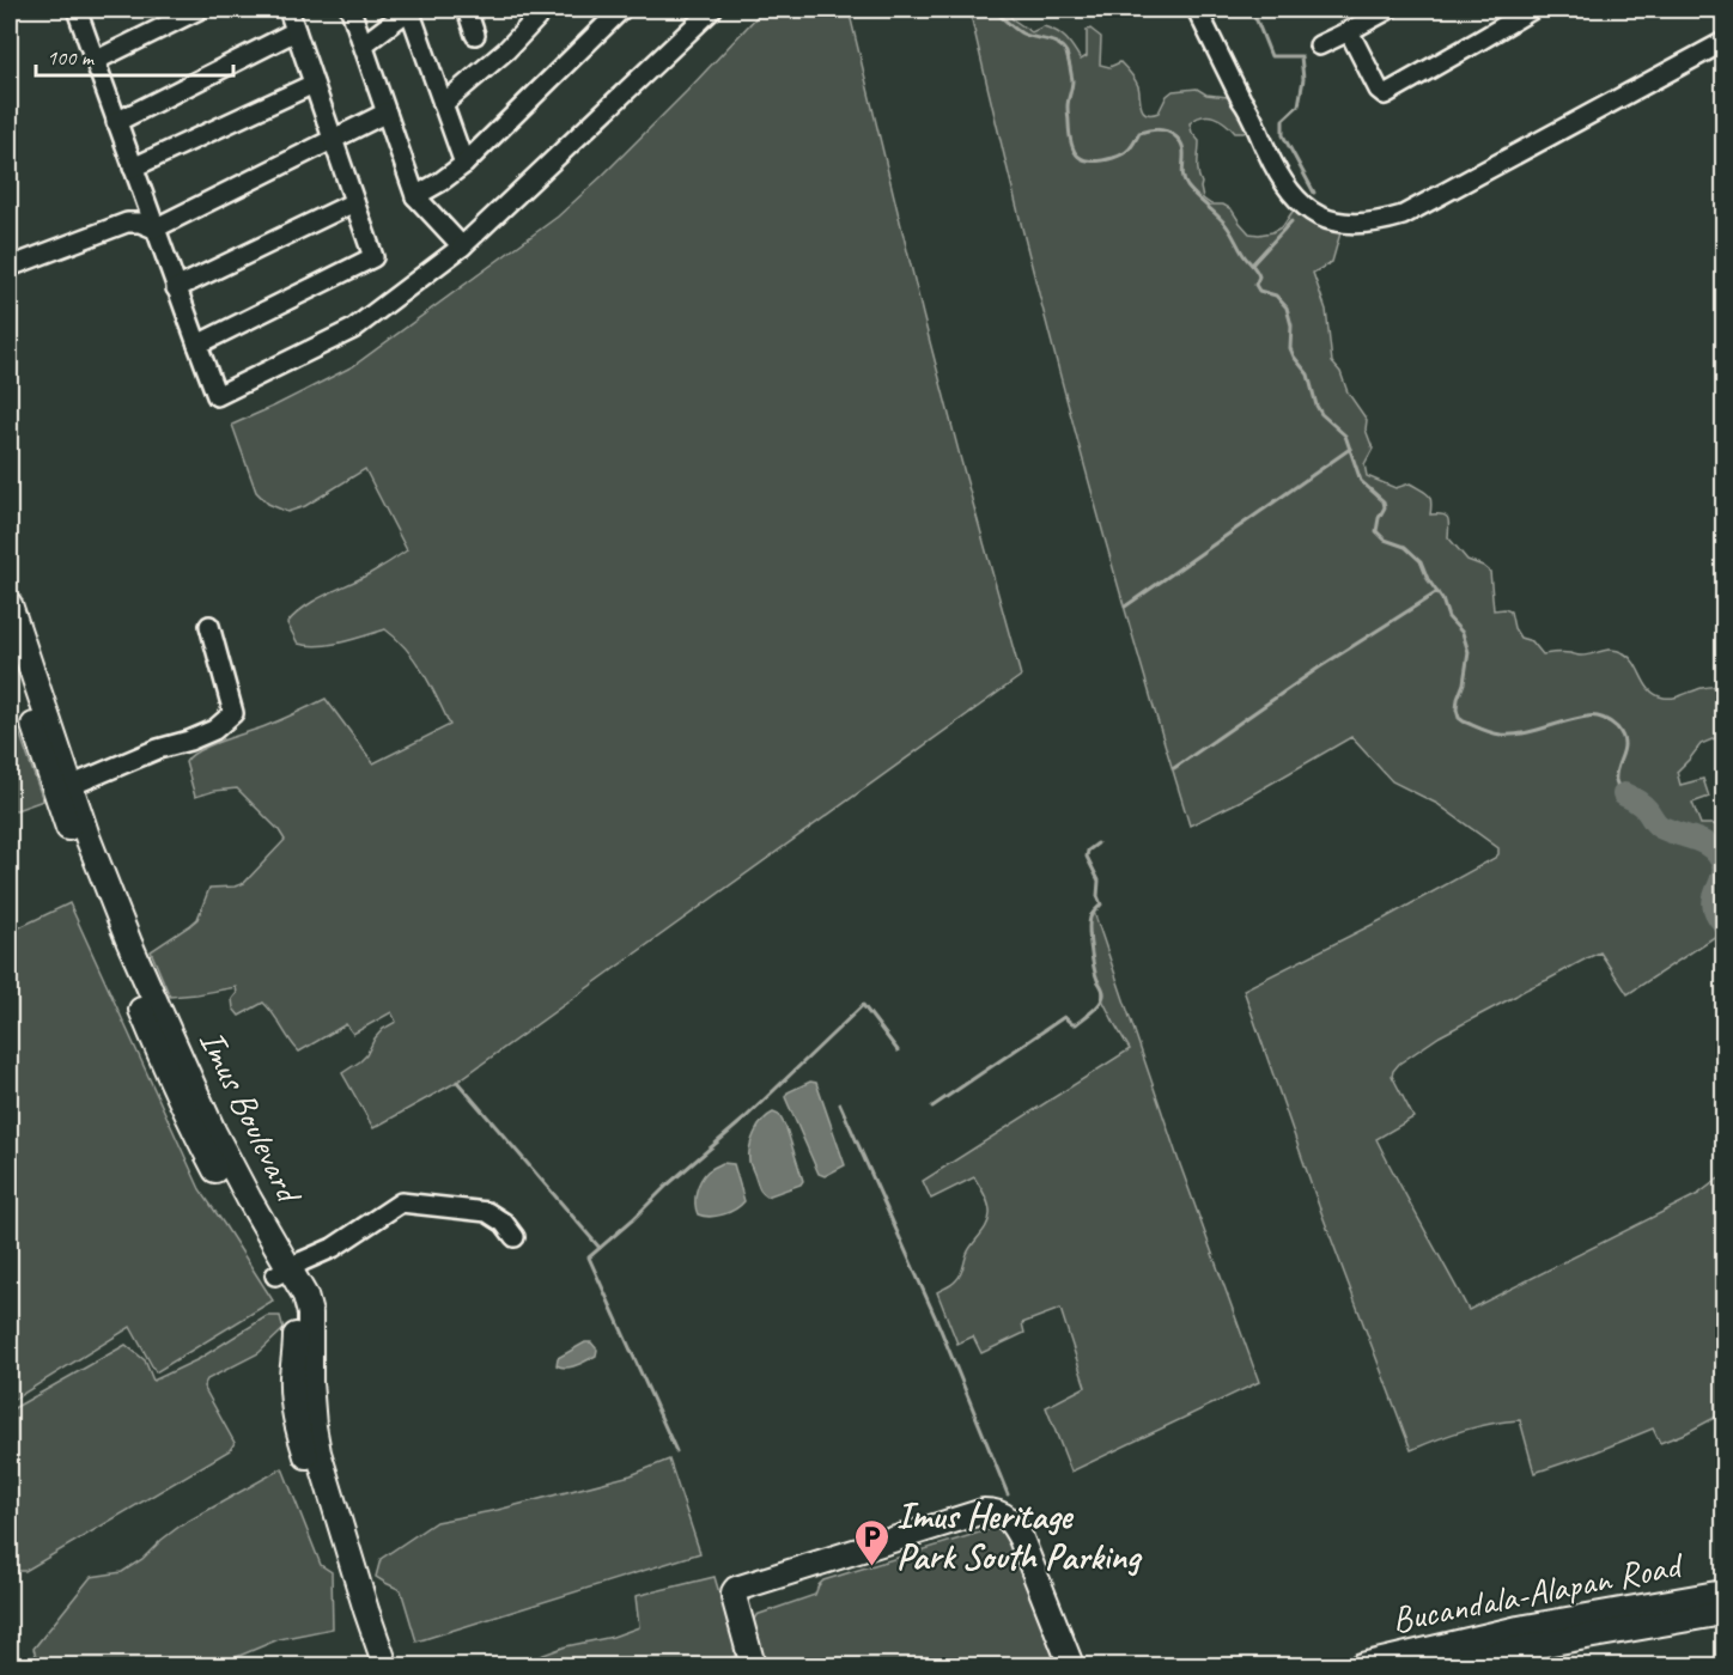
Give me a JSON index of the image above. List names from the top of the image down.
{
  "streets": {
    "main road": ["Imus Boulevard", "Bucandala-Alapan Road"]
  },
  "places": {
    "parking": ["Imus Heritage Park South Parking"]
  },
  "scale_bar": "100 m"
}
